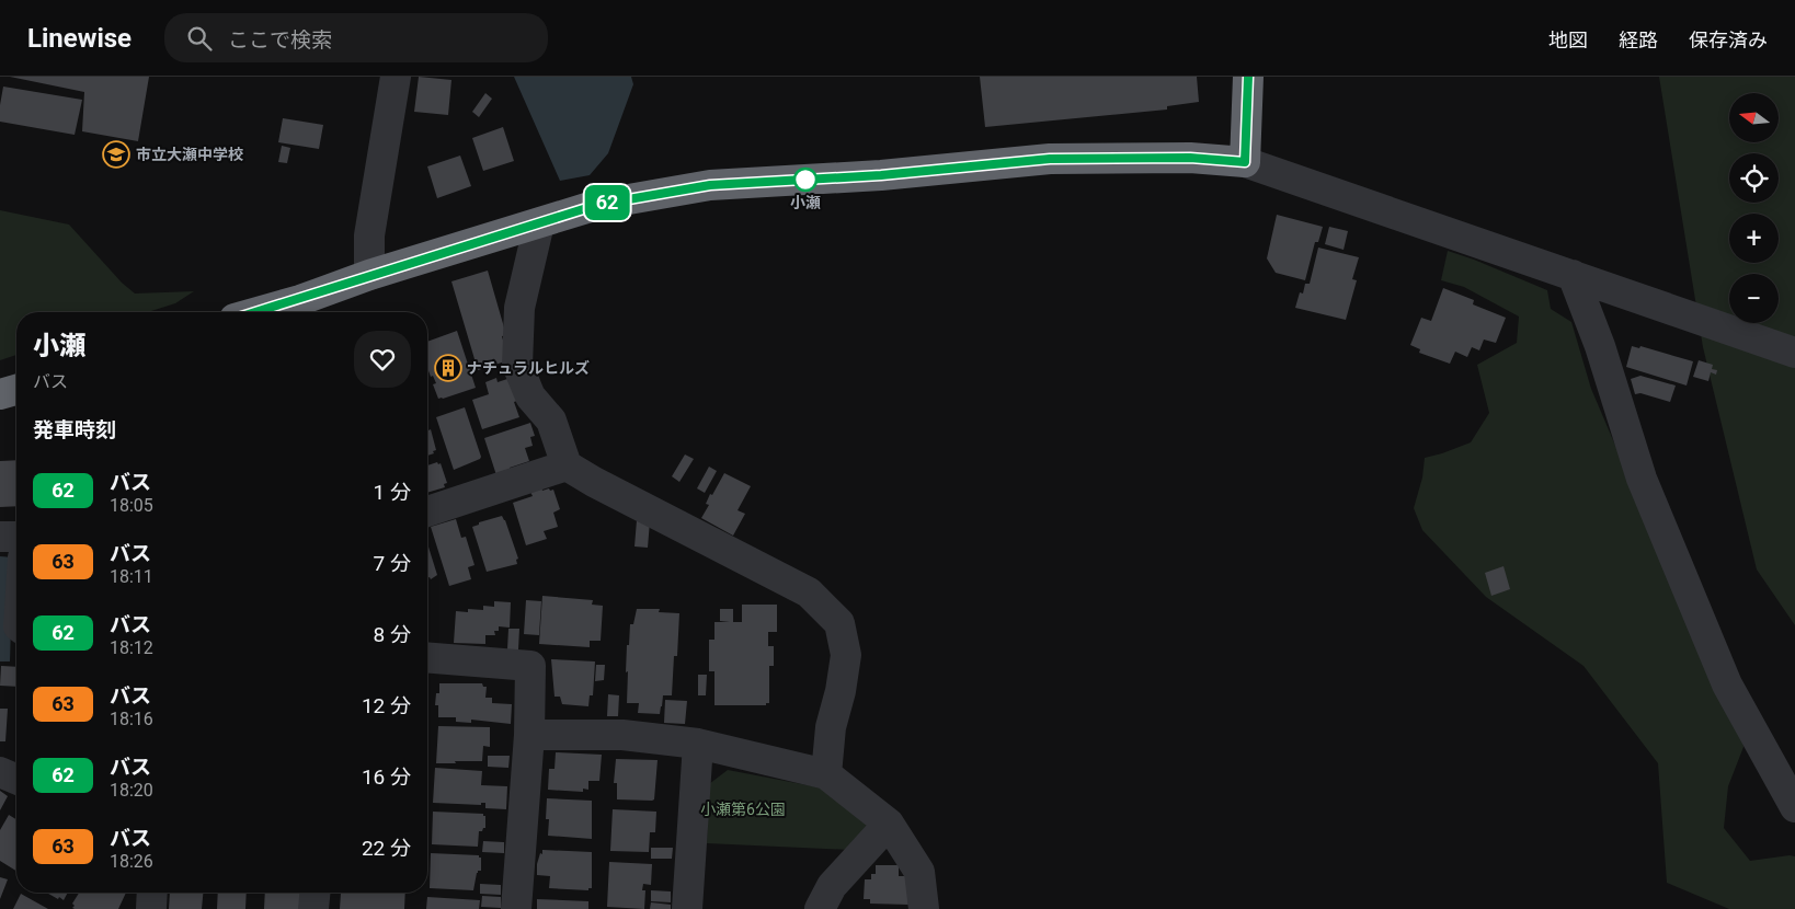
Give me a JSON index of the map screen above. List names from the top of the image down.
{
  "parks": ["小瀬第6公園"],
  "places": {
    "school or university": ["市立大瀬中学校"],
    "other": ["小瀬"],
    "building": ["ナチュラルヒルズ"]
  },
  "lines": ["bus line 62"],
  "north": "left",
  "page": {
    "header": "Linewise",
    "search": "ここで検索",
    "nav": ["地図", "経路", "保存済み"],
    "on_map": "62",
    "map_buttons": ["+", "−"],
    "heading": [
      ["小瀬", "バス"],
      "発車時刻"
    ],
    "list": [
      {
        "mark": "62",
        "name": "バス",
        "note": "18:05",
        "value": "1 分"
      },
      {
        "mark": "63",
        "name": "バス",
        "note": "18:11",
        "value": "7 分"
      },
      {
        "mark": "62",
        "name": "バス",
        "note": "18:12",
        "value": "8 分"
      },
      {
        "mark": "63",
        "name": "バス",
        "note": "18:16",
        "value": "12 分"
      },
      {
        "mark": "62",
        "name": "バス",
        "note": "18:20",
        "value": "16 分"
      },
      {
        "mark": "63",
        "name": "バス",
        "note": "18:26",
        "value": "22 分"
      }
    ]
  }
}
